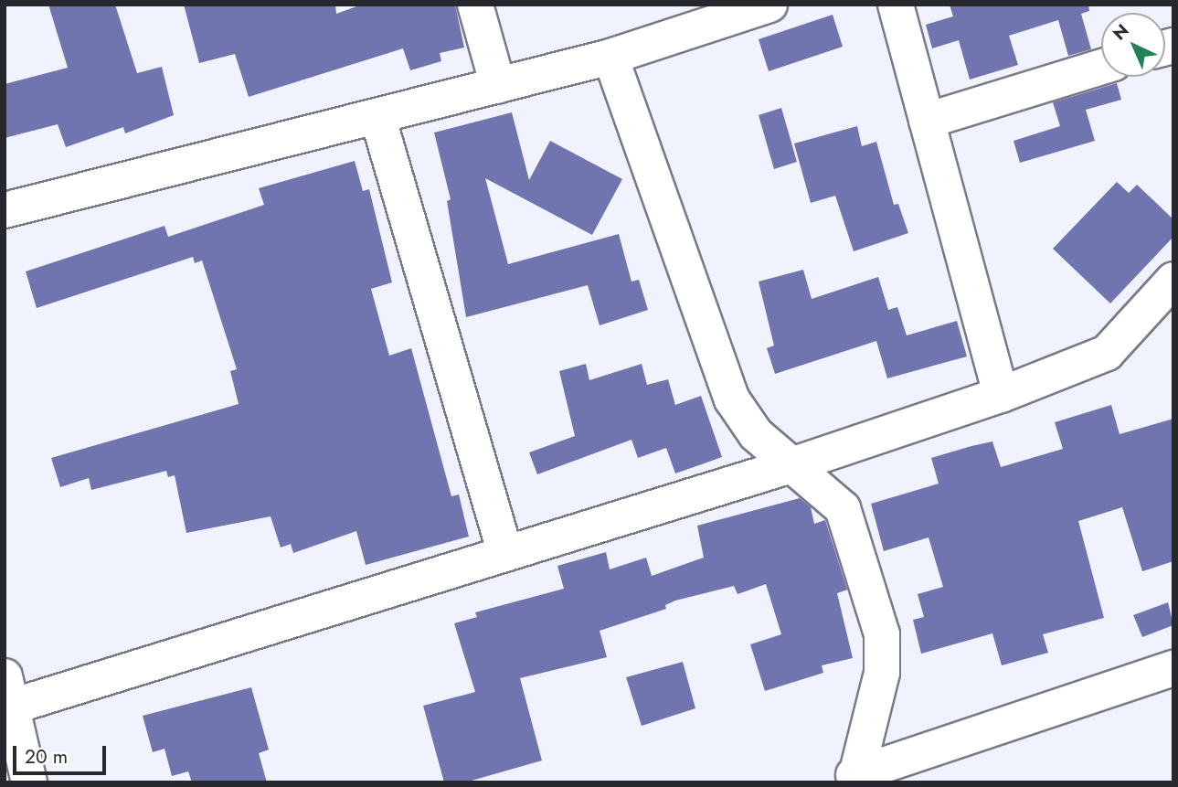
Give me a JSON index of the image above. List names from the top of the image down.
{
  "scale_bar": "20 m",
  "north": "top left"
}
